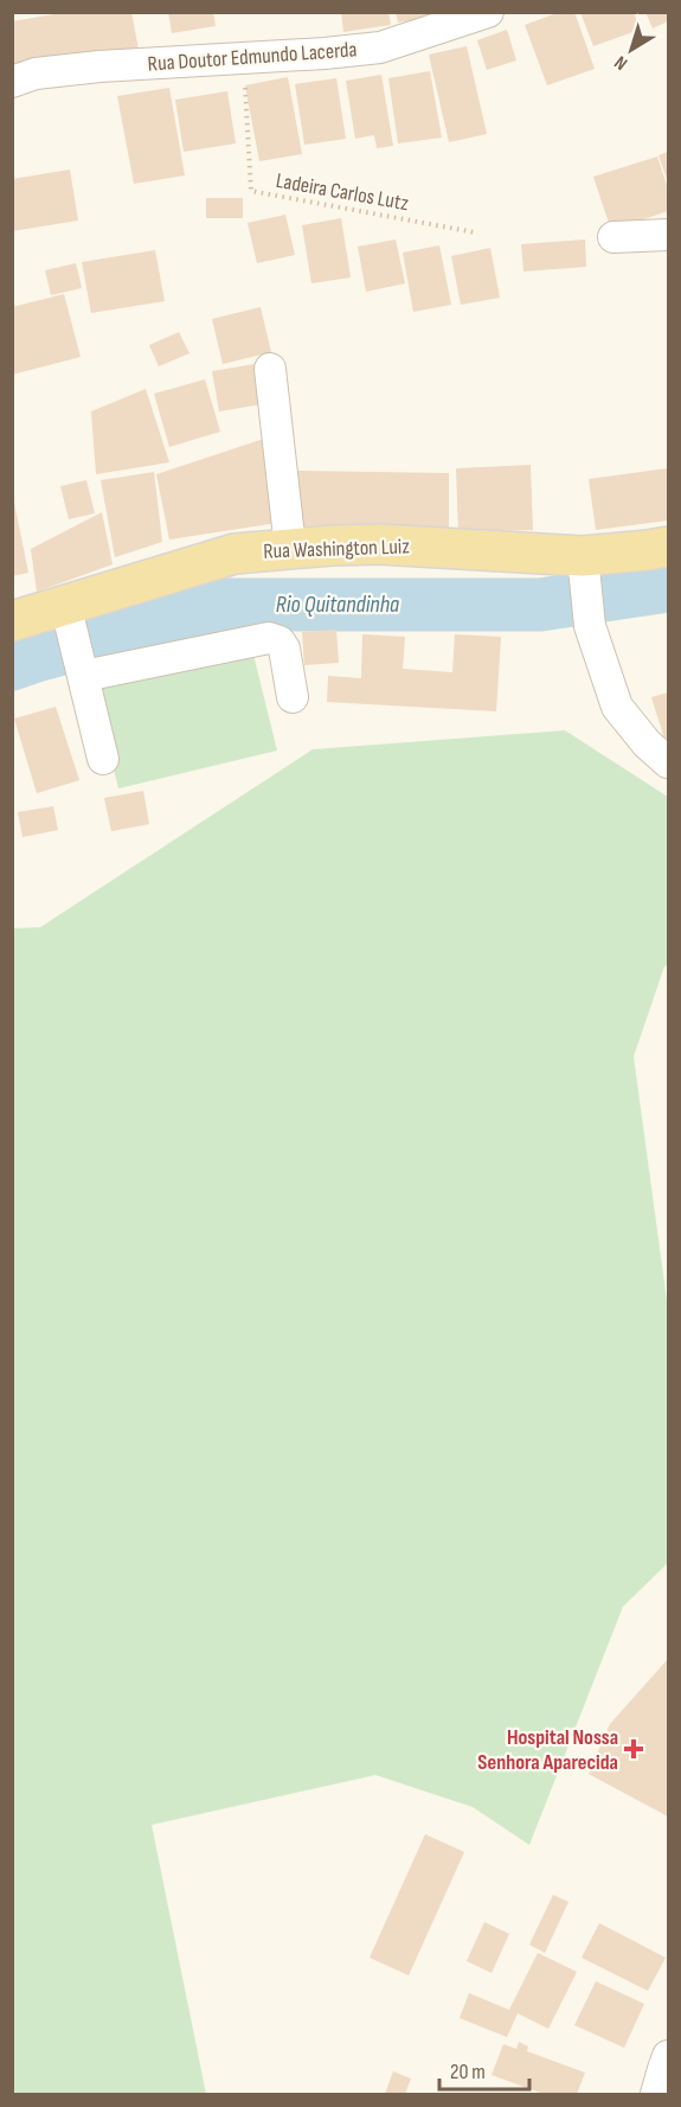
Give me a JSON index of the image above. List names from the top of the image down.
{
  "streets": {
    "main road": ["Rua Washington Luiz"],
    "street": ["Rua Doutor Edmundo Lacerda"],
    "path": ["Ladeira Carlos Lutz"]
  },
  "crossings": [
    ["Rua Doutor Edmundo Lacerda", "Ladeira Carlos Lutz"]
  ],
  "water": ["Rio Quitandinha"],
  "places": {
    "health": ["Hospital Nossa Senhora Aparecida"]
  },
  "scale_bar": "20 m",
  "north": "bottom left"
}
